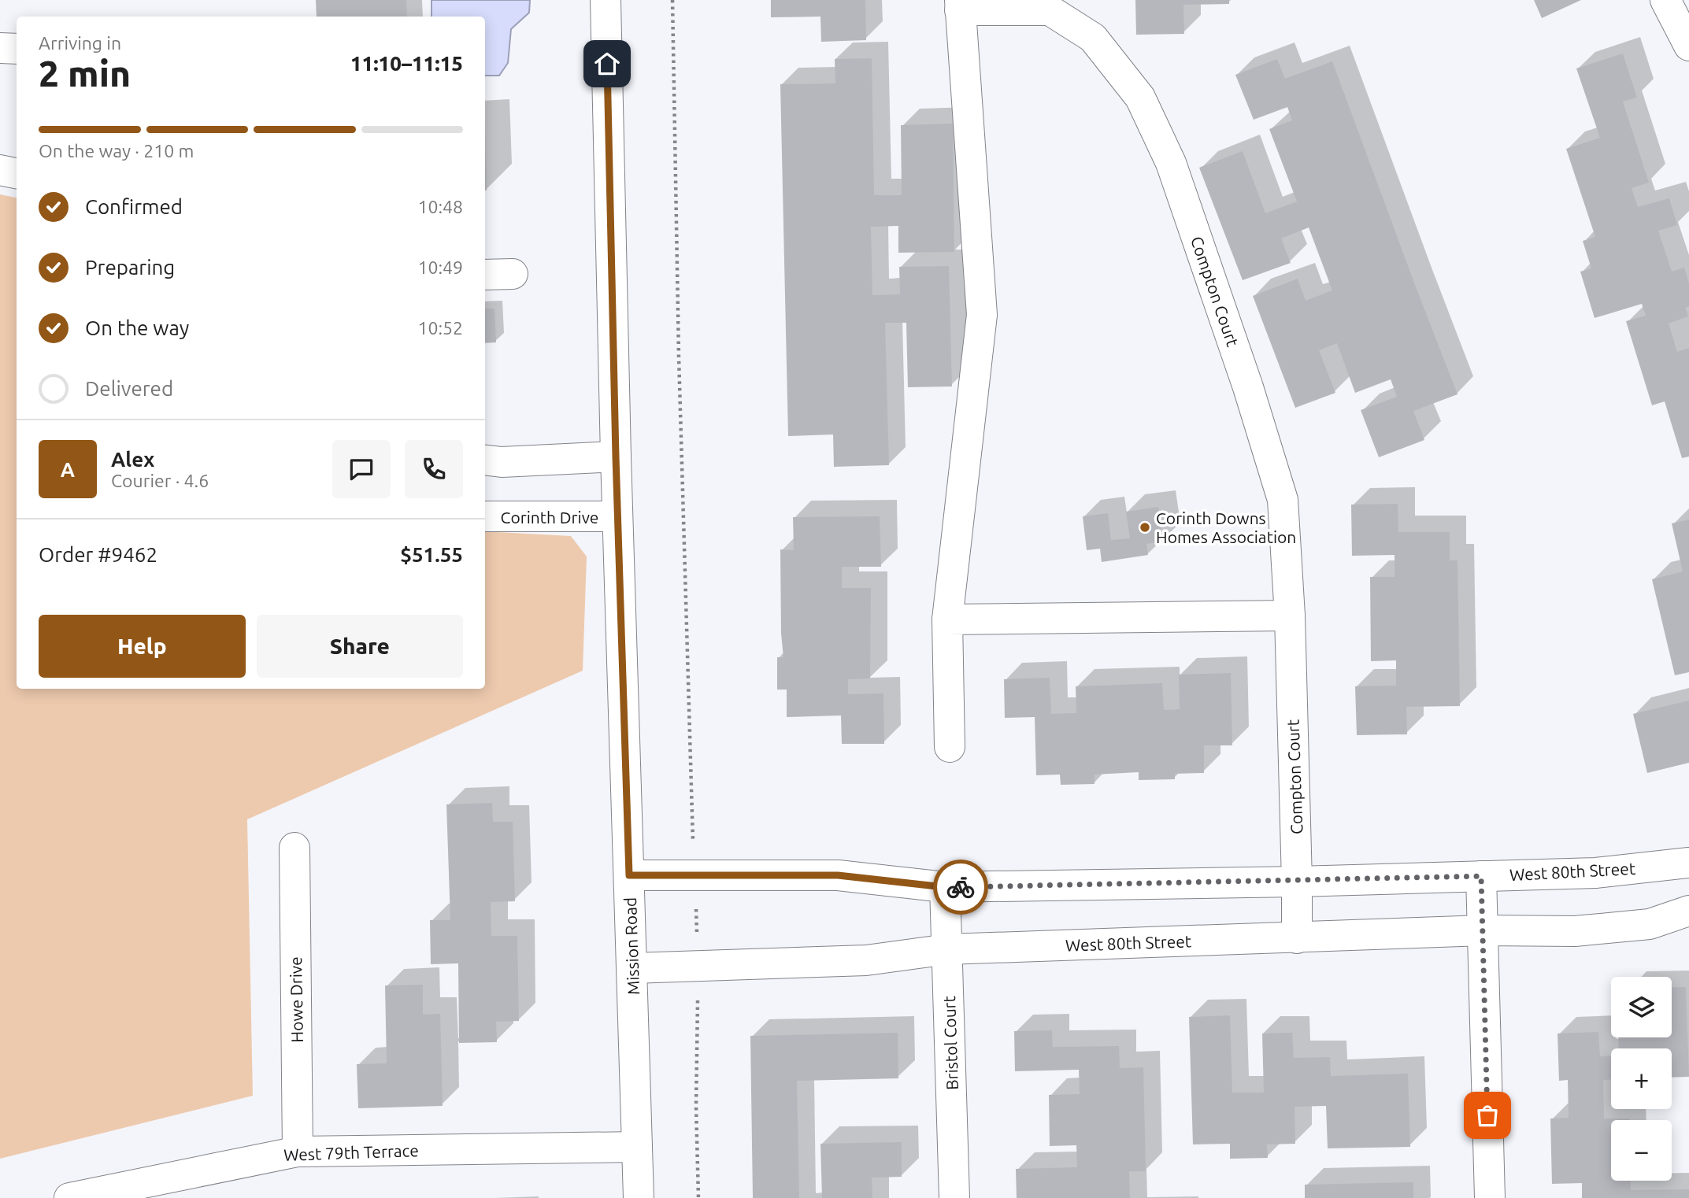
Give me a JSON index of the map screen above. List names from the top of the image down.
{
  "streets": {
    "street": [
      "Compton Court",
      "Corinth Drive",
      "West 80th Street",
      "Mission Road",
      "Howe Drive",
      "Bristol Court",
      "West 79th Terrace"
    ]
  },
  "crossings": [
    ["Compton Court", "West 80th Street"],
    ["Corinth Drive", "Mission Road"],
    ["West 80th Street", "Mission Road"],
    ["West 80th Street", "Bristol Court"],
    ["Mission Road", "West 79th Terrace"],
    ["Howe Drive", "West 79th Terrace"]
  ],
  "places": ["Corinth Downs Homes Association"],
  "page": {
    "heading": ["2 min", "Arriving in", "11:10–11:15"],
    "panel": [
      "Alex",
      "Courier · 4.6",
      "Order #9462",
      "$51.55"
    ],
    "bar": "On the way · 210 m",
    "list": [
      ["Confirmed", "10:48"],
      ["Preparing", "10:49"],
      ["On the way", "10:52"],
      "Delivered"
    ],
    "round": "A",
    "buttons": ["Help", "Share"],
    "map_buttons": ["+", "−"]
  }
}
